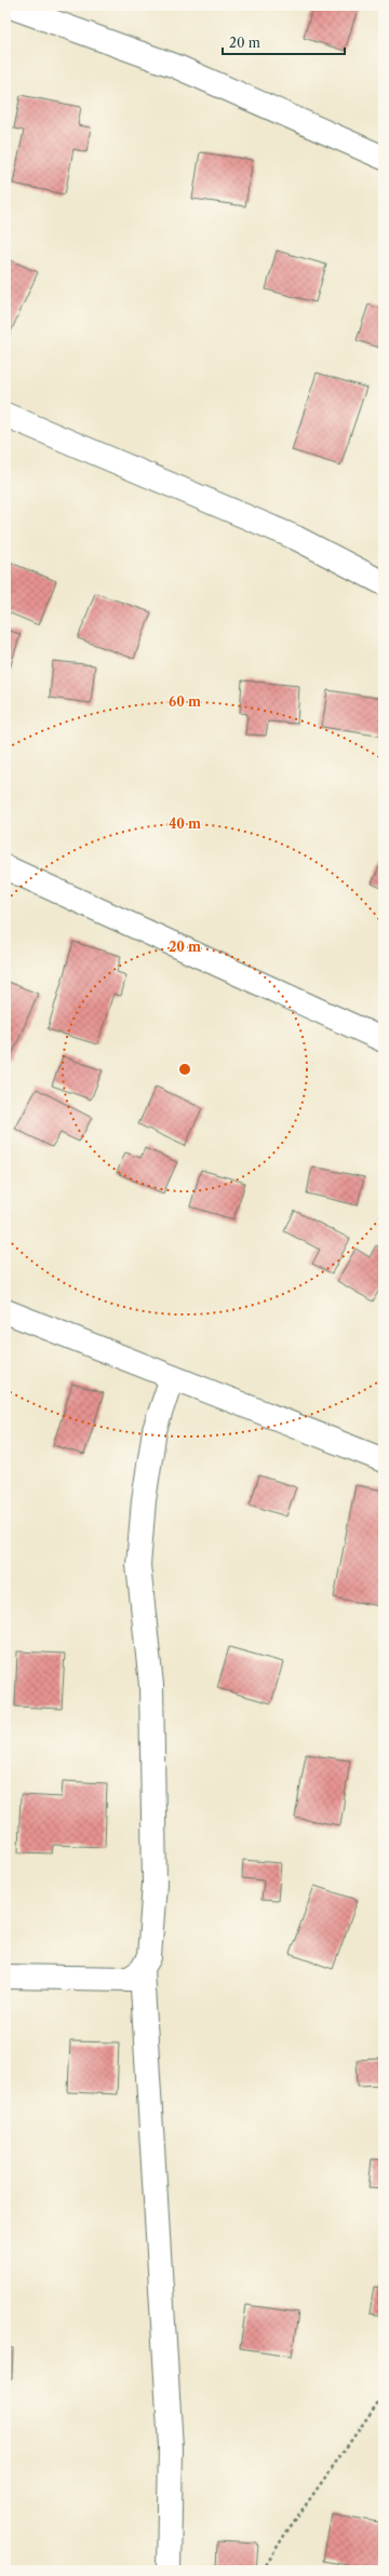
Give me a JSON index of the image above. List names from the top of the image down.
{
  "scale_bar": "20 m",
  "rings": ["60 m", "40 m", "20 m"]
}
